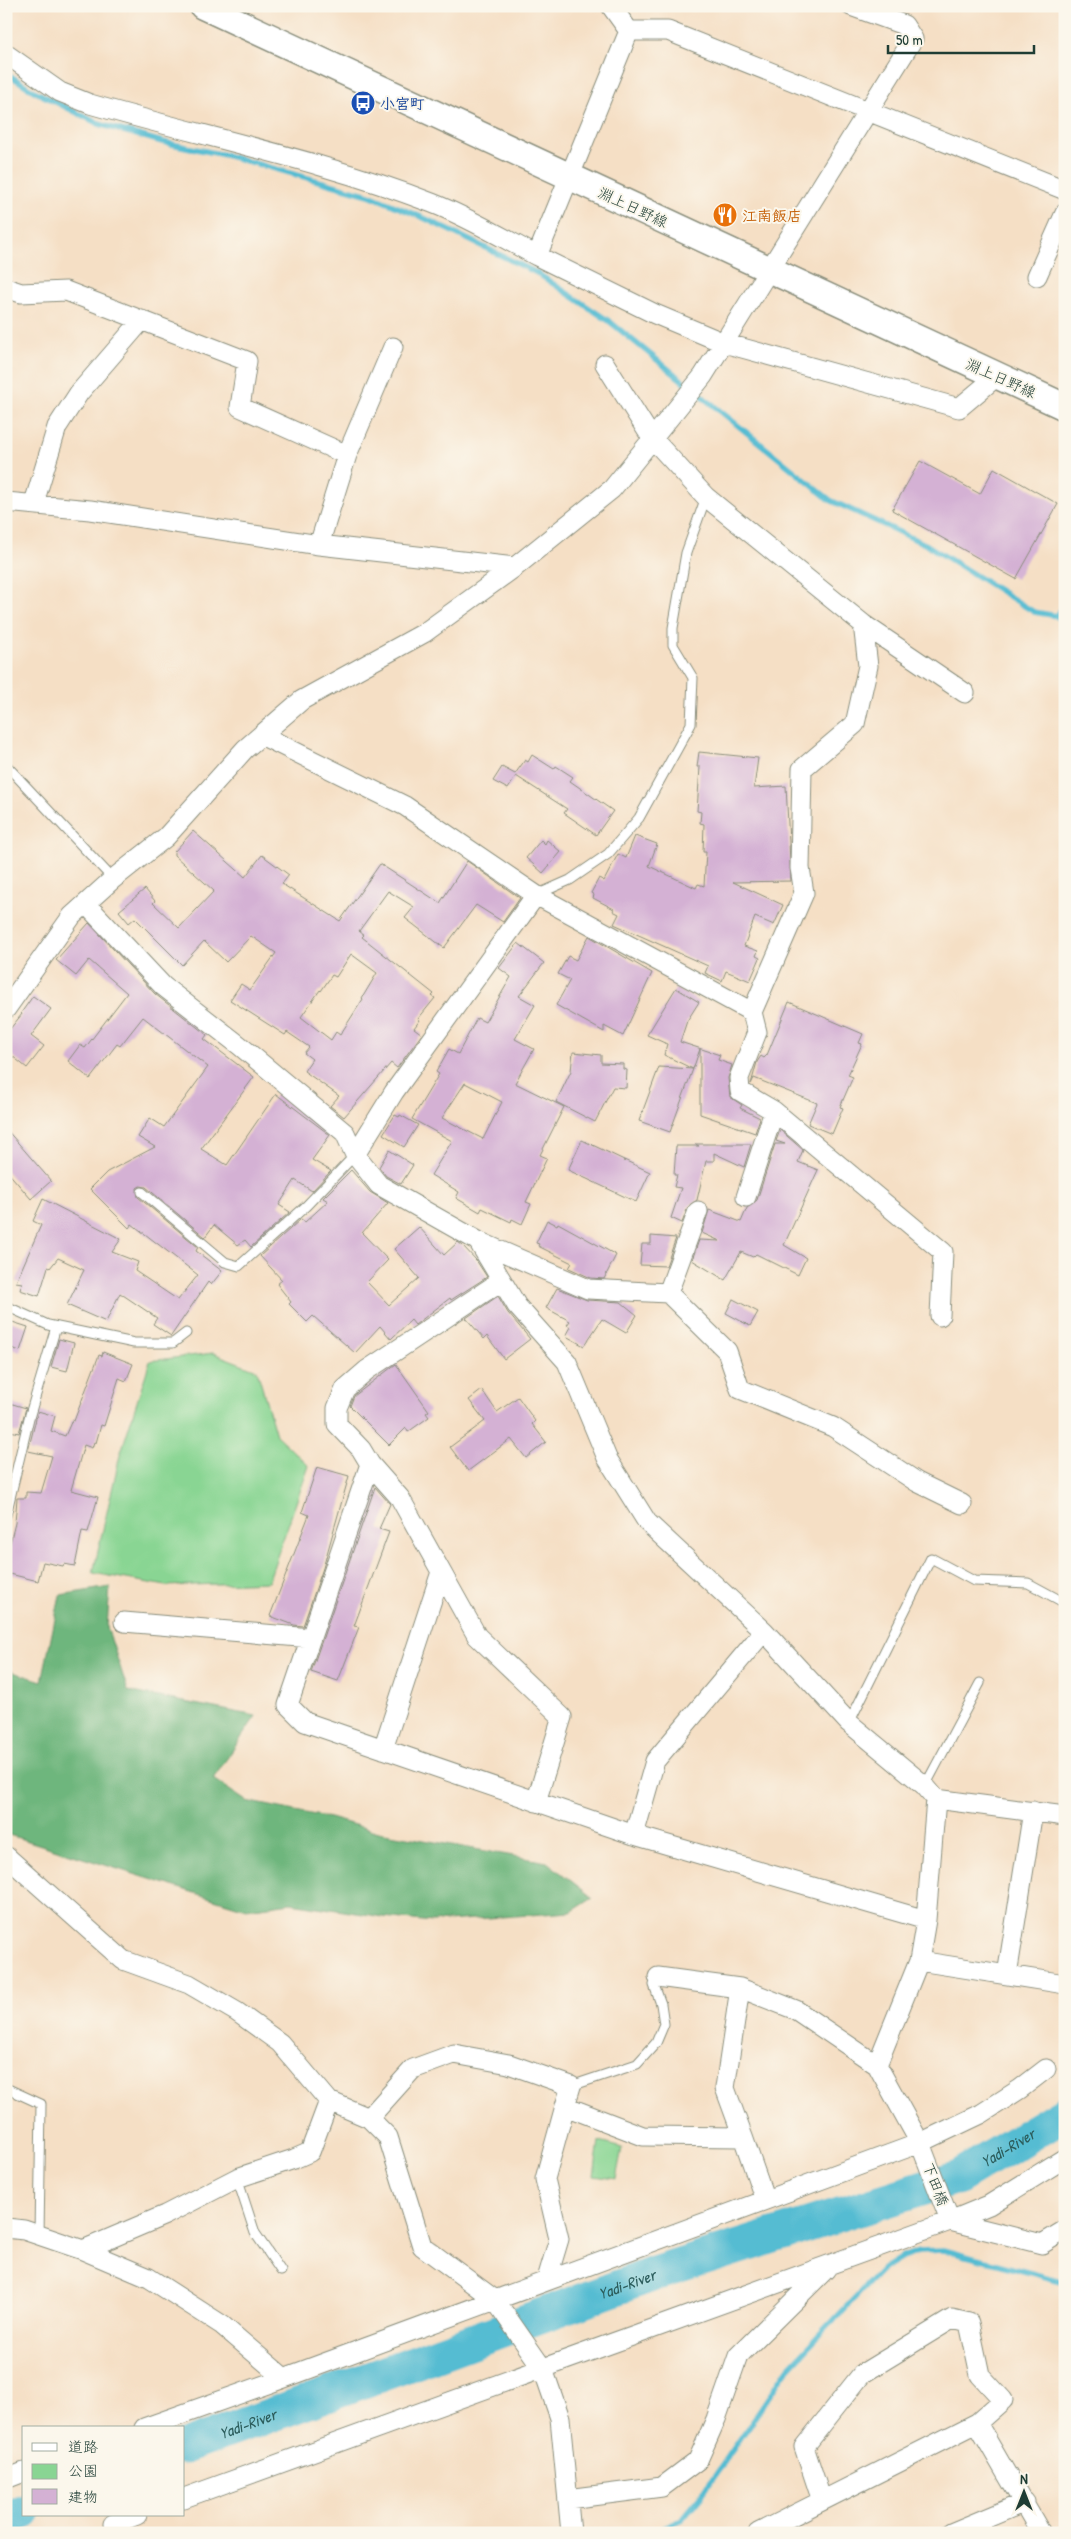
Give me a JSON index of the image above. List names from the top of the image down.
{
  "streets": {
    "main road": ["淵上日野線"],
    "street": ["下田橋"]
  },
  "water": ["Yadi-River"],
  "places": {
    "bus stop": ["小宮町"],
    "restaurant": ["江南飯店"]
  },
  "legend": ["道路", "公園", "建物"],
  "scale_bar": "50 m",
  "north": "top"
}
